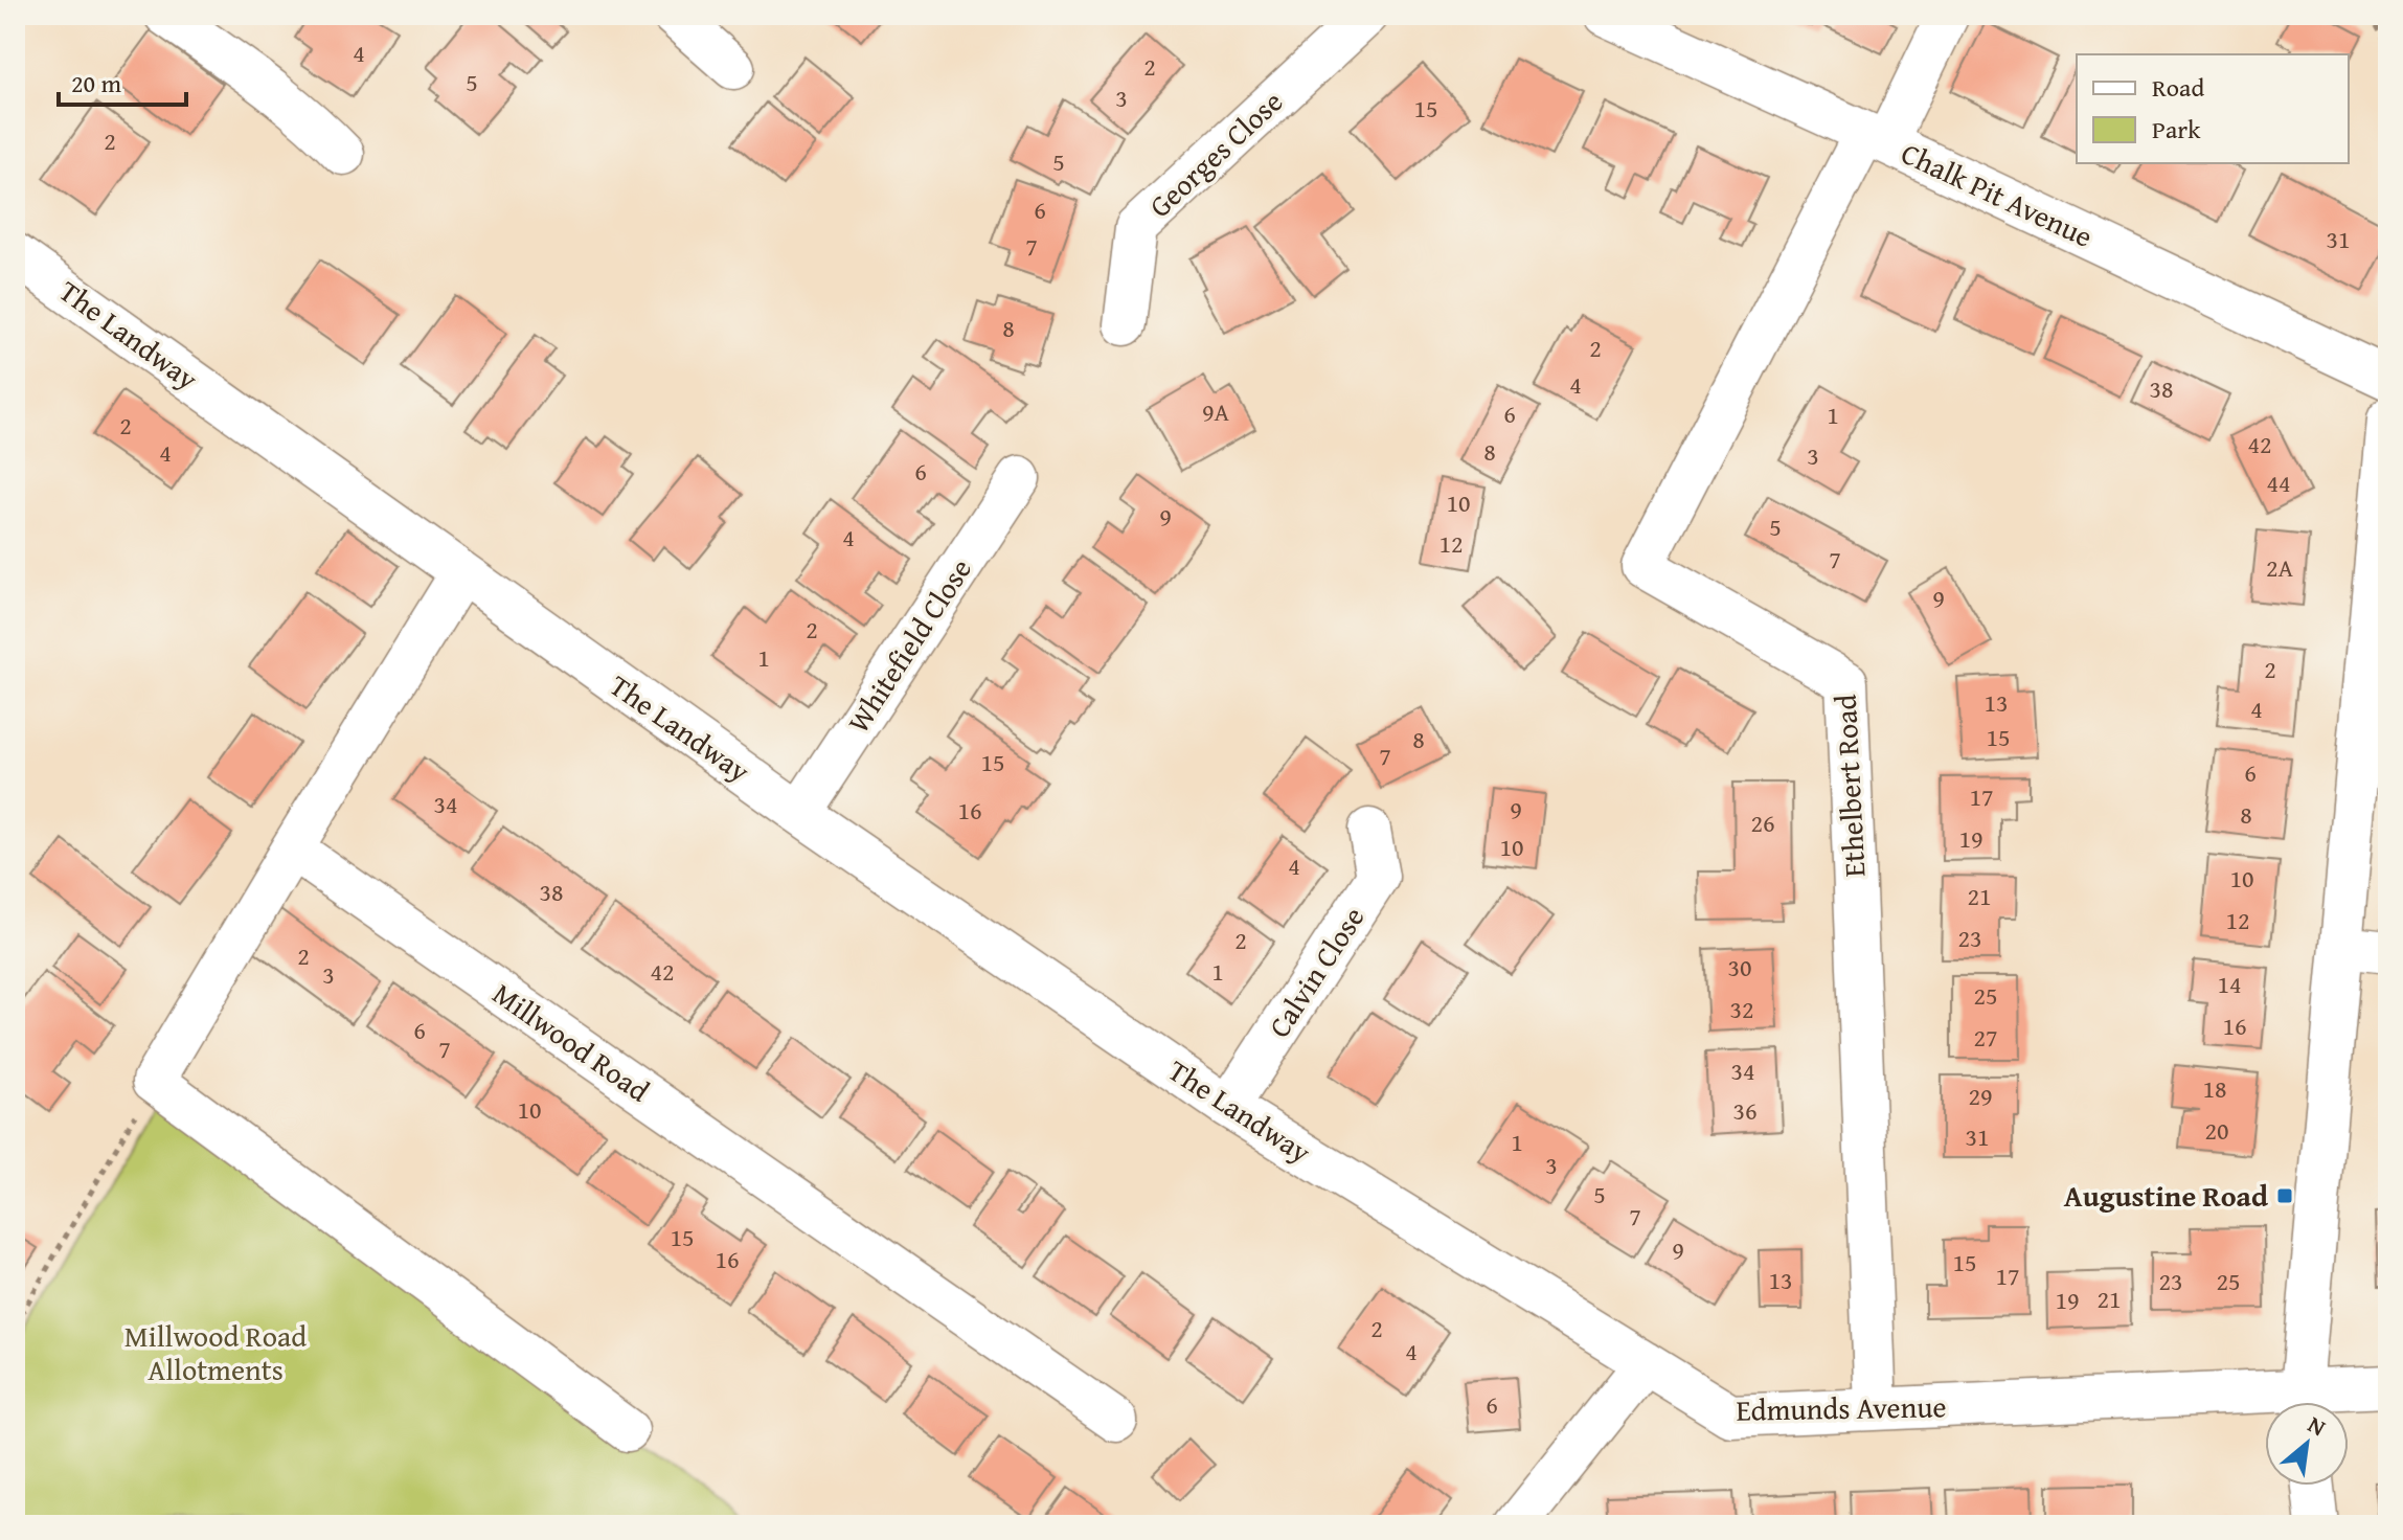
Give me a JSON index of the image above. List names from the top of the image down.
{
  "streets": {
    "street": [
      "Georges Close",
      "Chalk Pit Avenue",
      "The Landway",
      "Whitefield Close",
      "Ethelbert Road",
      "Calvin Close",
      "Millwood Road",
      "Edmunds Avenue"
    ]
  },
  "crossings": [
    ["Chalk Pit Avenue", "Ethelbert Road"],
    ["The Landway", "Whitefield Close"],
    ["The Landway", "Calvin Close"],
    ["The Landway", "Edmunds Avenue"],
    ["Ethelbert Road", "Edmunds Avenue"]
  ],
  "parks": ["Millwood Road Allotments"],
  "places": {
    "transit": ["Augustine Road"]
  },
  "house_numbers": [
    "4",
    "2",
    "5",
    "3",
    "15",
    "2",
    "5",
    "6",
    "31",
    "7",
    "8",
    "2",
    "4",
    "38",
    "9A",
    "6",
    "1",
    "2",
    "42",
    "8",
    "4",
    "3",
    "6",
    "44",
    "10",
    "9",
    "5",
    "4",
    "12",
    "7",
    "2A",
    "9",
    "2",
    "1",
    "2",
    "13",
    "4",
    "15",
    "8",
    "7",
    "15",
    "6",
    "17",
    "34",
    "9",
    "16",
    "8",
    "26",
    "19",
    "10",
    "4",
    "10",
    "38",
    "21",
    "12",
    "23",
    "2",
    "2",
    "30",
    "42",
    "1",
    "3",
    "14",
    "25",
    "32",
    "16",
    "6",
    "27",
    "7",
    "34",
    "18",
    "29",
    "10",
    "36",
    "20",
    "31",
    "1",
    "3",
    "5",
    "7",
    "15",
    "9",
    "16",
    "15",
    "17",
    "13",
    "23",
    "25",
    "21",
    "19",
    "2",
    "4",
    "6"
  ],
  "legend": ["Road", "Park"],
  "scale_bar": "20 m",
  "north": "top right"
}
